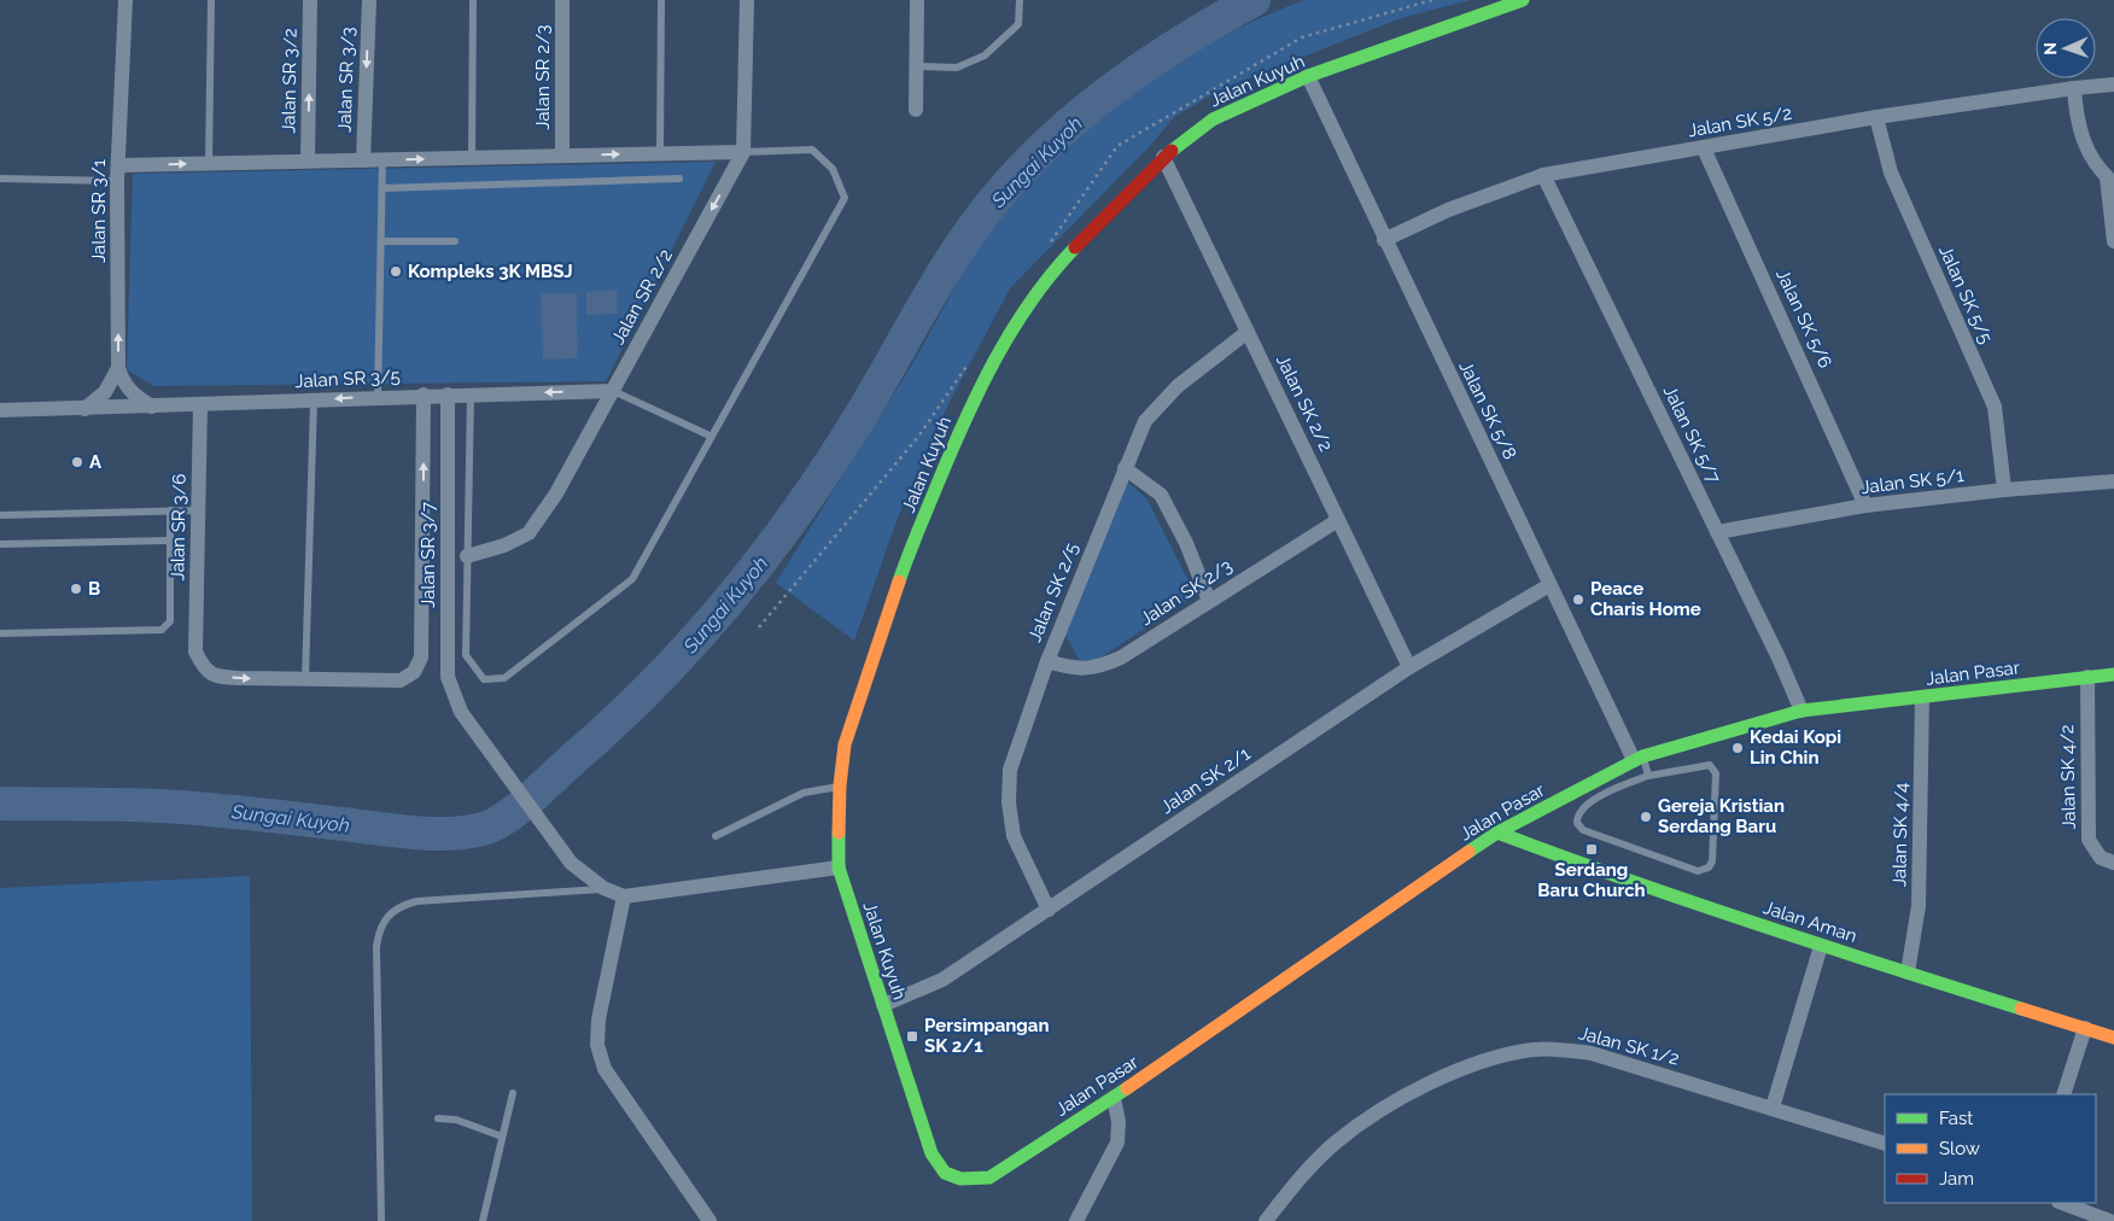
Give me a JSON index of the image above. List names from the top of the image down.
{
  "streets": {
    "street": [
      "Jalan SR 2/3",
      "Jalan SR 3/3",
      "Jalan SR 3/2",
      "Jalan Kuyuh",
      "Jalan SK 5/2",
      "Jalan SR 3/1",
      "Jalan SK 5/5",
      "Jalan SR 2/2",
      "Jalan SK 5/6",
      "Jalan SR 3/5",
      "Jalan SK 2/2",
      "Jalan SK 5/8",
      "Jalan SK 5/7",
      "Jalan SK 5/1",
      "Jalan SR 3/6",
      "Jalan SR 3/7",
      "Jalan SK 2/5",
      "Jalan SK 2/3",
      "Jalan Pasar",
      "Jalan SK 4/2",
      "Jalan SK 2/1",
      "Jalan SK 4/4",
      "Jalan Aman",
      "Jalan SK 1/2"
    ]
  },
  "crossings": [
    ["Jalan Kuyuh", "Jalan SK 2/2"],
    ["Jalan Kuyuh", "Jalan SK 5/8"],
    ["Jalan Kuyuh", "Jalan Pasar"],
    ["Jalan Kuyuh", "Jalan SK 2/1"],
    ["Jalan SK 5/2", "Jalan SK 5/5"],
    ["Jalan SK 5/2", "Jalan SK 5/6"],
    ["Jalan SK 5/2", "Jalan SK 5/8"],
    ["Jalan SK 5/2", "Jalan SK 5/7"],
    ["Jalan SK 5/5", "Jalan SK 5/1"],
    ["Jalan SR 2/2", "Jalan SR 3/5"],
    ["Jalan SK 5/6", "Jalan SK 5/1"],
    ["Jalan SR 3/5", "Jalan SR 3/6"],
    ["Jalan SR 3/5", "Jalan SR 3/7"],
    ["Jalan SK 2/2", "Jalan SK 2/5"],
    ["Jalan SK 2/2", "Jalan SK 2/3"],
    ["Jalan SK 2/2", "Jalan SK 2/1"],
    ["Jalan SK 5/8", "Jalan Pasar"],
    ["Jalan SK 5/8", "Jalan SK 2/1"],
    ["Jalan SK 5/7", "Jalan SK 5/1"],
    ["Jalan SK 5/7", "Jalan Pasar"],
    ["Jalan SK 2/5", "Jalan SK 2/3"],
    ["Jalan SK 2/5", "Jalan SK 2/1"],
    ["Jalan Pasar", "Jalan SK 4/2"],
    ["Jalan Pasar", "Jalan SK 4/4"],
    ["Jalan Pasar", "Jalan Aman"],
    ["Jalan SK 4/4", "Jalan Aman"]
  ],
  "one_way": [
    "Jalan SR 3/3",
    "Jalan SR 3/2",
    "Jalan SR 3/1",
    "Jalan SR 2/2"
  ],
  "water": ["Sungai Kuyoh"],
  "places": {
    "other": [
      "Kompleks 3K MBSJ",
      "A",
      "B",
      "Peace Charis Home",
      "Kedai Kopi Lin Chin",
      "Gereja Kristian Serdang Baru"
    ],
    "transit": ["Serdang Baru Church", "Persimpangan SK 2/1"]
  },
  "legend": ["Fast", "Slow", "Jam"],
  "north": "left"
}
